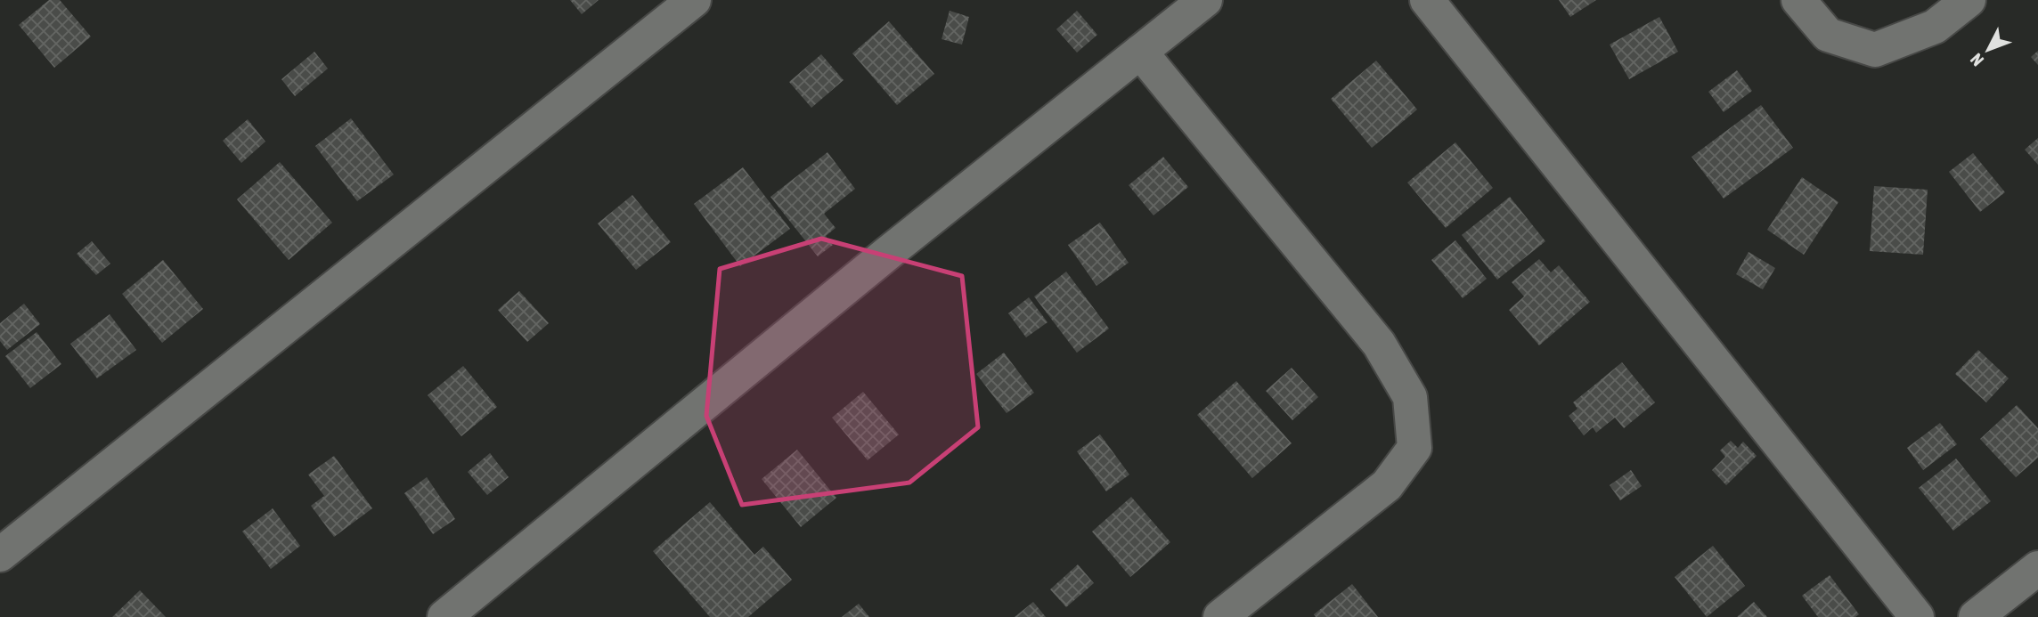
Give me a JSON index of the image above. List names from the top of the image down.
{
  "north": "bottom left"
}
